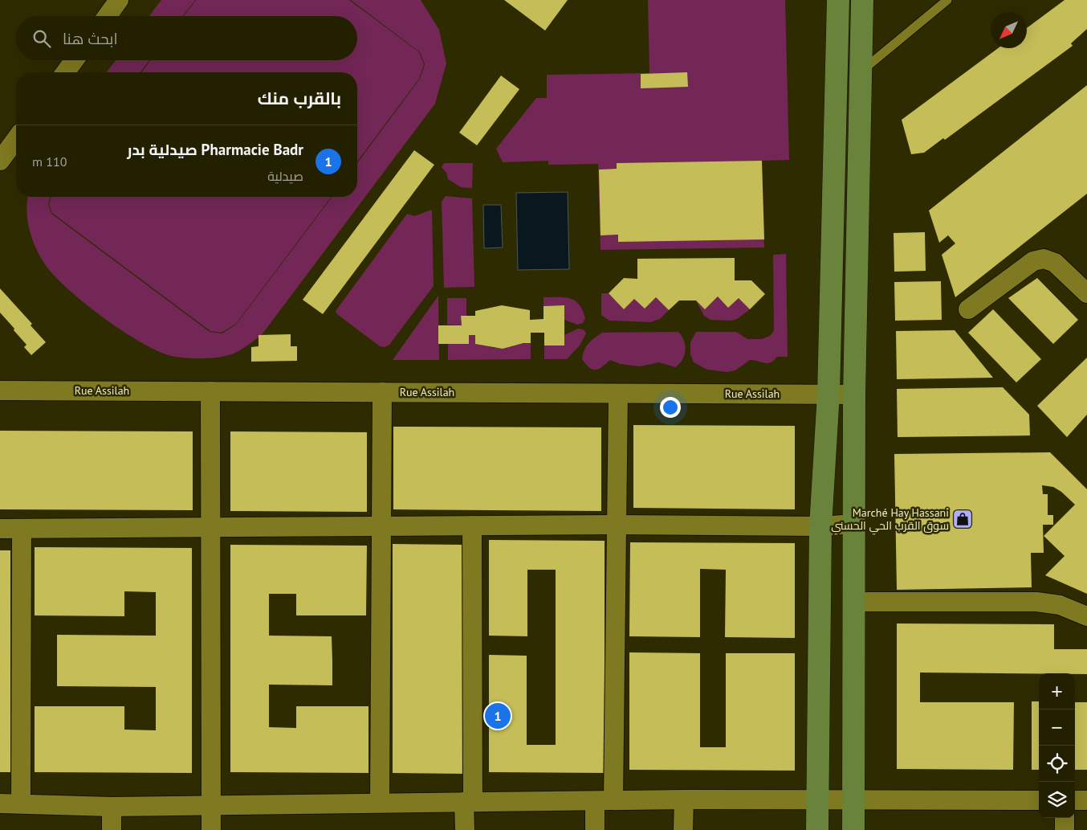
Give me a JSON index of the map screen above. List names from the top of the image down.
{
  "streets": {
    "street": ["Rue Assilah"]
  },
  "places": {
    "shop": ["Marché Hay Hassani سوق القرب الحي الحسني"]
  },
  "north": "bottom left",
  "page": {
    "search": "ابحث هنا",
    "heading": "بالقرب منك",
    "list": [
      {
        "mark": "1",
        "name": "Pharmacie Badr صيدلية بدر",
        "note": "صيدلية",
        "value": "110 m"
      }
    ],
    "map_buttons": ["+", "−"],
    "pins": "1"
  }
}
